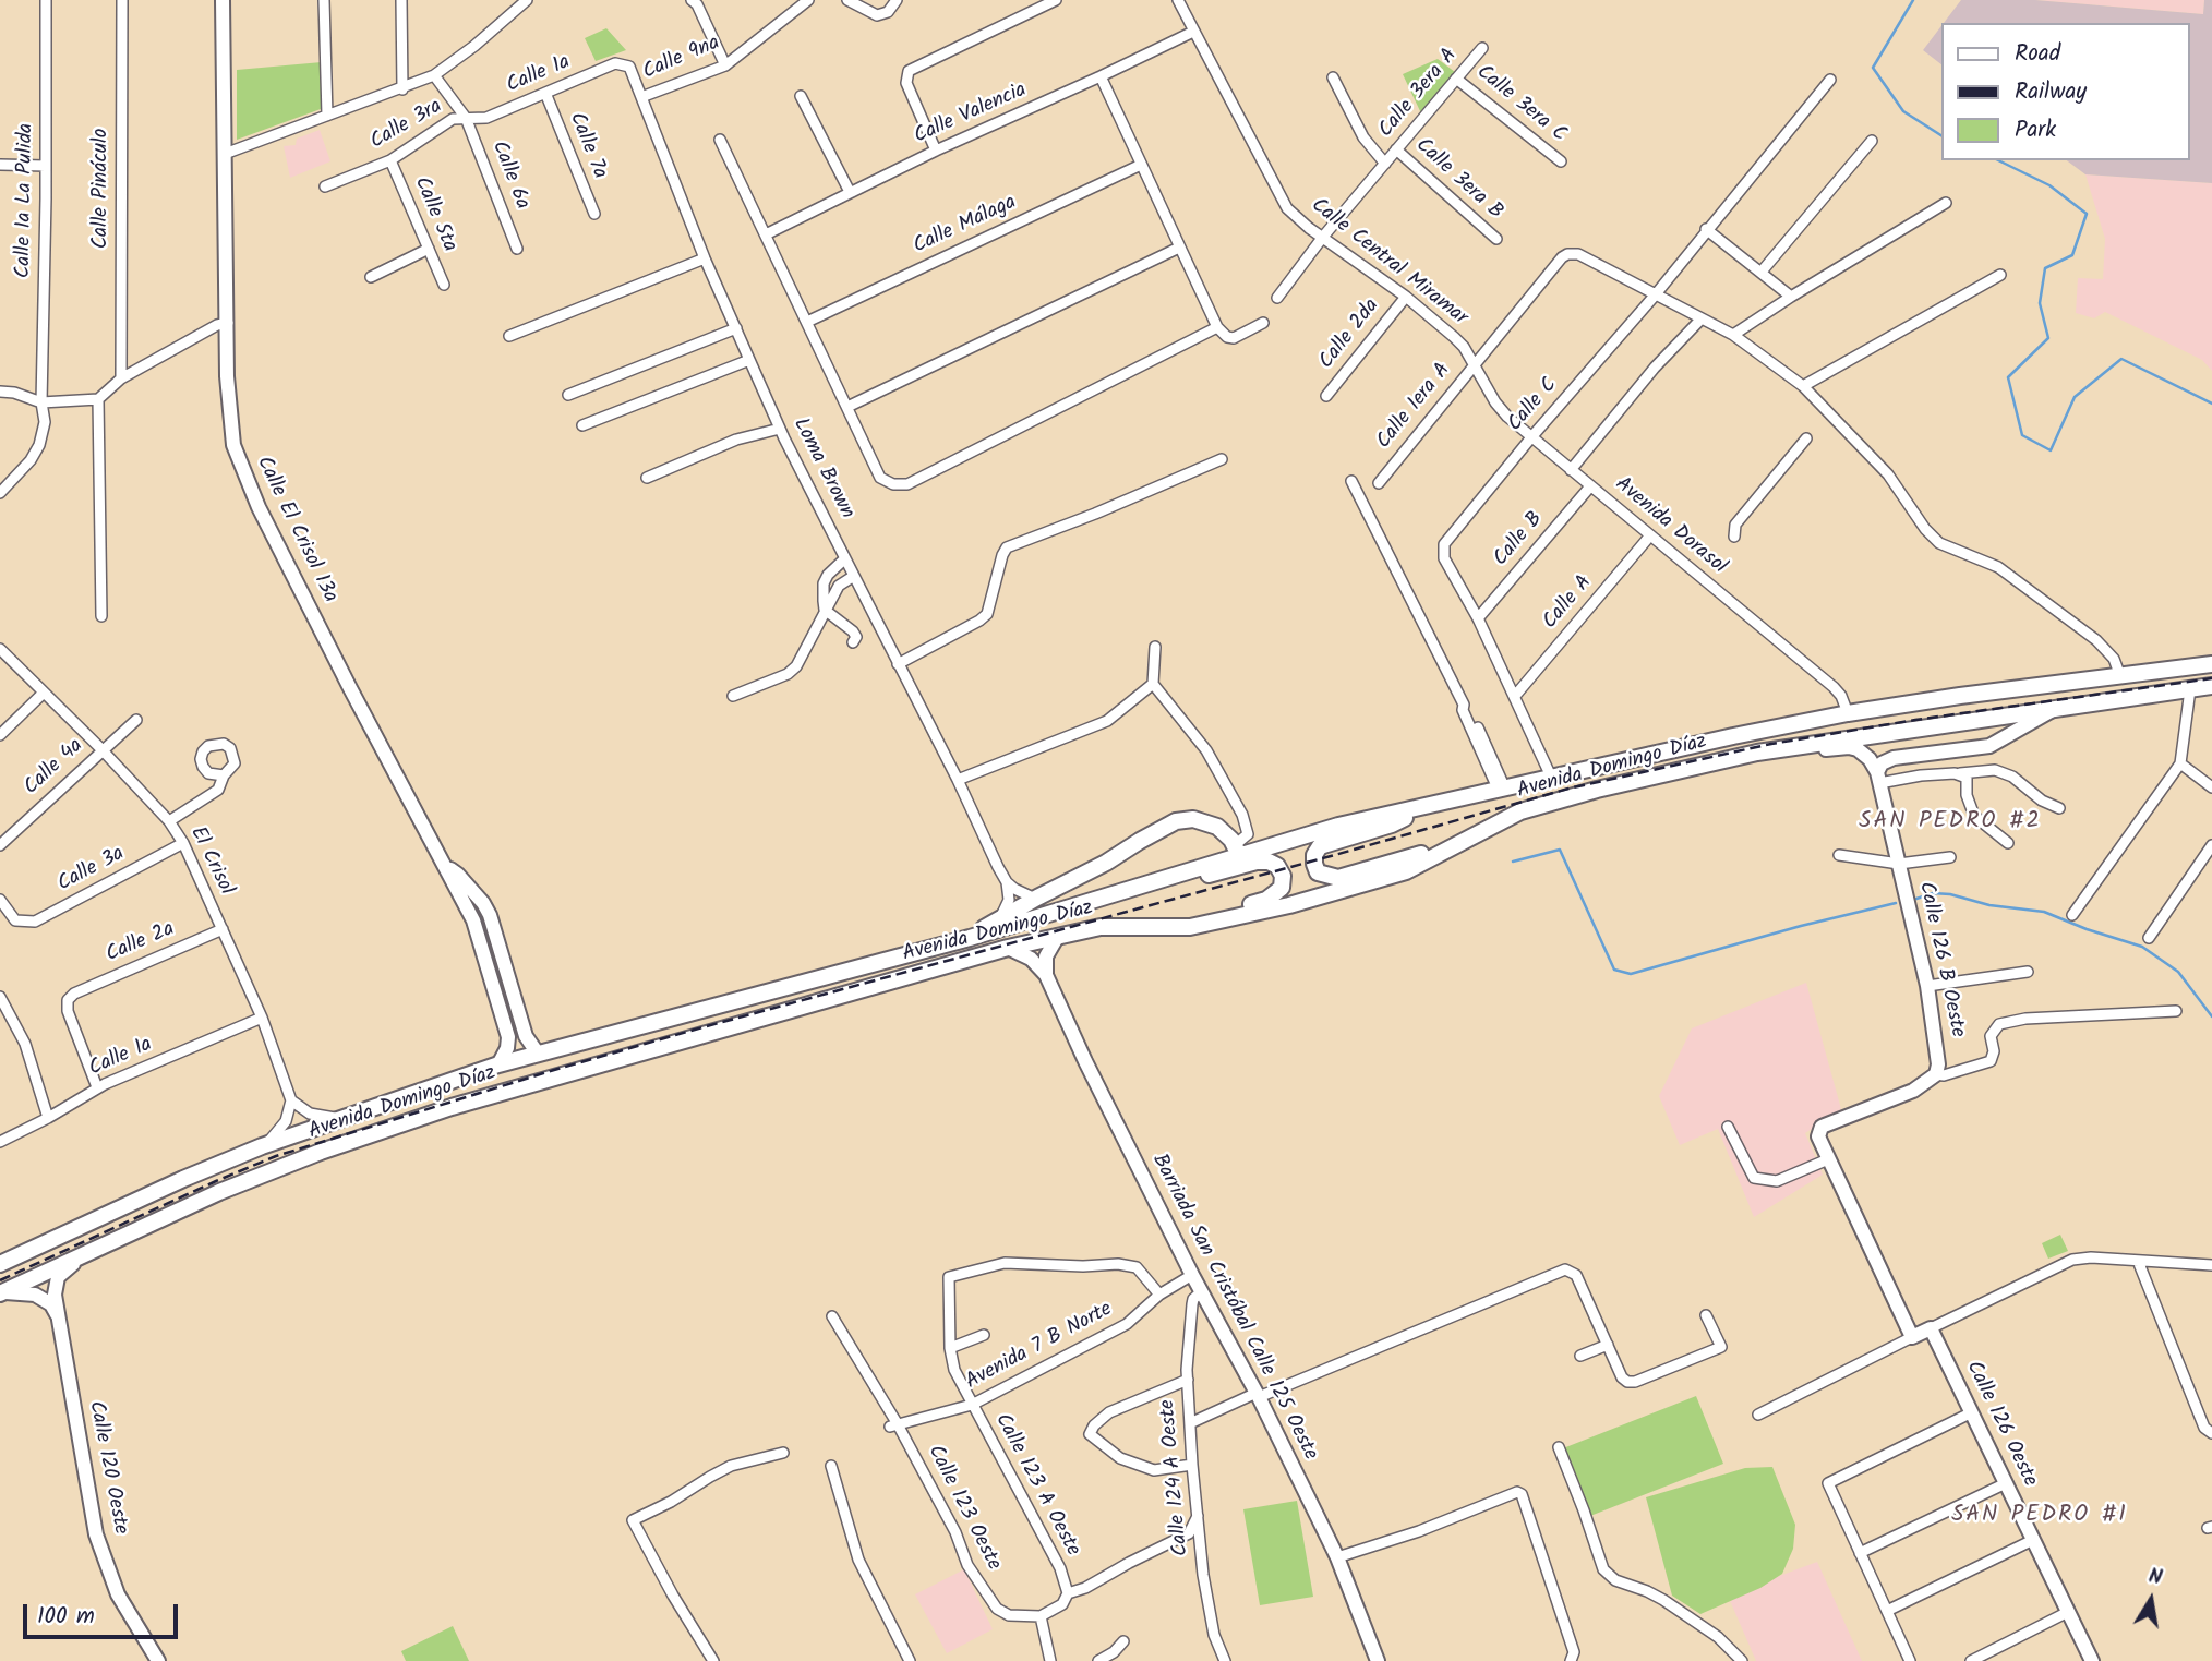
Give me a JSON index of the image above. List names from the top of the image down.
{
  "streets": {
    "main road": ["Avenida Domingo Díaz"],
    "street": [
      "Calle 9na",
      "Calle 1a",
      "Calle 3era A",
      "Calle 3era C",
      "Calle Valencia",
      "Calle 3ra",
      "Calle 7a",
      "Calle 6a",
      "Calle 3era B",
      "Calle Pináculo",
      "Calle 1a La Pulida",
      "Calle 5ta",
      "Calle Málaga",
      "Calle Central Miramar",
      "Calle 2da",
      "Calle C",
      "Calle 1era A",
      "Loma Brown",
      "Avenida Dorasol",
      "Calle El Crisol 13a",
      "Calle B",
      "Calle A",
      "Calle 4a",
      "El Crisol",
      "Calle 3a",
      "Calle 2a",
      "Calle 126 B Oeste",
      "Barriada San Cristóbal Calle 125 Oeste",
      "Avenida 7 B Norte",
      "Calle 126 Oeste",
      "Calle 120 Oeste",
      "Calle 124 A Oeste",
      "Calle 123 A Oeste",
      "Calle 123 Oeste"
    ]
  },
  "crossings": [
    ["Calle 9na", "Loma Brown"],
    ["Calle 1a", "Calle 3ra"],
    ["Calle 1a", "Calle 7a"],
    ["Calle 1a", "Calle 6a"],
    ["Calle 1a", "Loma Brown"],
    ["Calle 1a", "El Crisol"],
    ["Calle 1a", "Calle 2a"],
    ["Calle 3era A", "Calle 3era C"],
    ["Calle 3era A", "Calle 3era B"],
    ["Calle 3era A", "Calle Central Miramar"],
    ["Calle Valencia", "Calle Central Miramar"],
    ["Calle 3ra", "Calle 6a"],
    ["Calle 3ra", "Calle 5ta"],
    ["Calle Central Miramar", "Calle 2da"],
    ["Calle Central Miramar", "Calle 1era A"],
    ["Calle Central Miramar", "Avenida Dorasol"],
    ["Calle C", "Calle 1era A"],
    ["Calle C", "Avenida Dorasol"],
    ["Calle C", "Calle B"],
    ["Calle 1era A", "Avenida Dorasol"],
    ["Avenida Dorasol", "Calle B"],
    ["Avenida Dorasol", "Calle A"],
    ["Avenida Dorasol", "Avenida Domingo Díaz"],
    ["Calle El Crisol 13a", "Avenida Domingo Díaz"],
    ["Calle 4a", "El Crisol"],
    ["Avenida Domingo Díaz", "Barriada San Cristóbal Calle 125 Oeste"],
    ["Avenida Domingo Díaz", "Calle 120 Oeste"],
    ["El Crisol", "Calle 3a"],
    ["El Crisol", "Calle 2a"],
    ["Barriada San Cristóbal Calle 125 Oeste", "Avenida 7 B Norte"],
    ["Barriada San Cristóbal Calle 125 Oeste", "Calle 124 A Oeste"],
    ["Avenida 7 B Norte", "Calle 123 A Oeste"],
    ["Avenida 7 B Norte", "Calle 123 Oeste"]
  ],
  "districts": ["SAN PEDRO #2", "SAN PEDRO #1"],
  "legend": ["Road", "Railway", "Park"],
  "scale_bar": "100 m",
  "north": "top"
}
